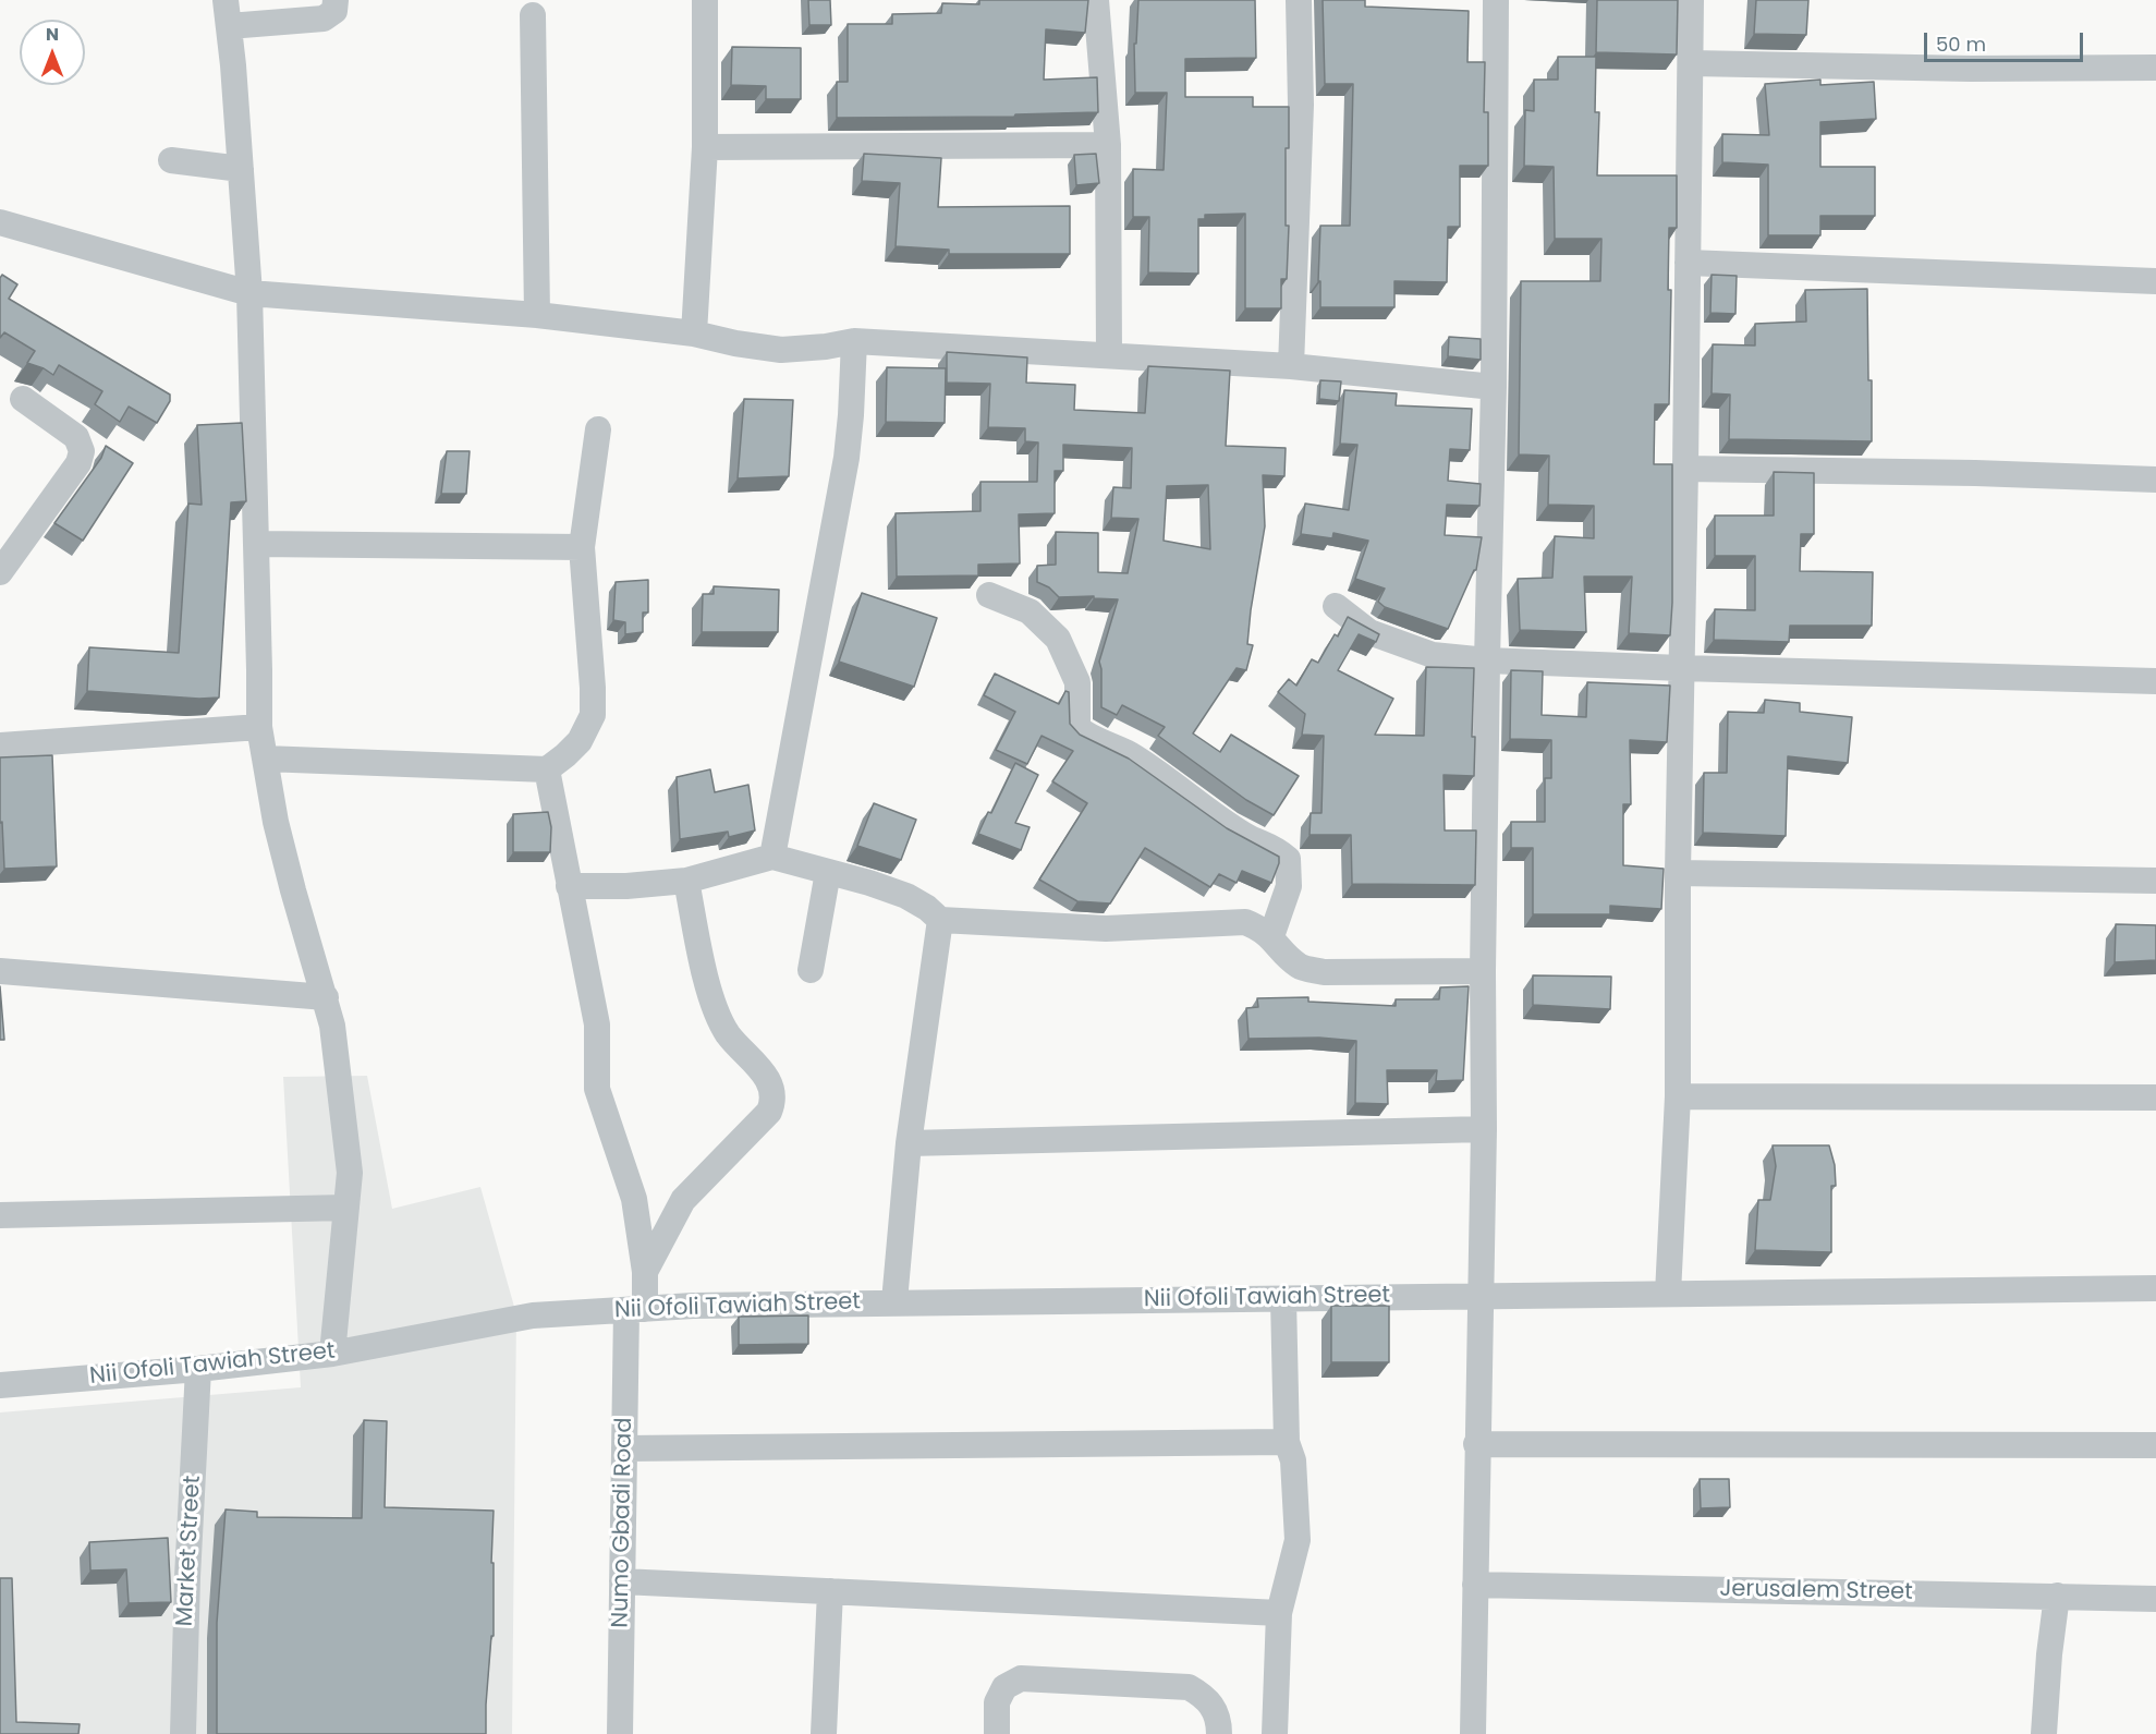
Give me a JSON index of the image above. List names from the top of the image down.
{
  "streets": {
    "street": [
      "Nii Ofoli Tawiah Street",
      "Numo Gbadi Road",
      "Market Street",
      "Jerusalem Street"
    ]
  },
  "crossings": [
    ["Nii Ofoli Tawiah Street", "Numo Gbadi Road"],
    ["Nii Ofoli Tawiah Street", "Market Street"]
  ],
  "scale_bar": "50 m",
  "north": "top"
}
